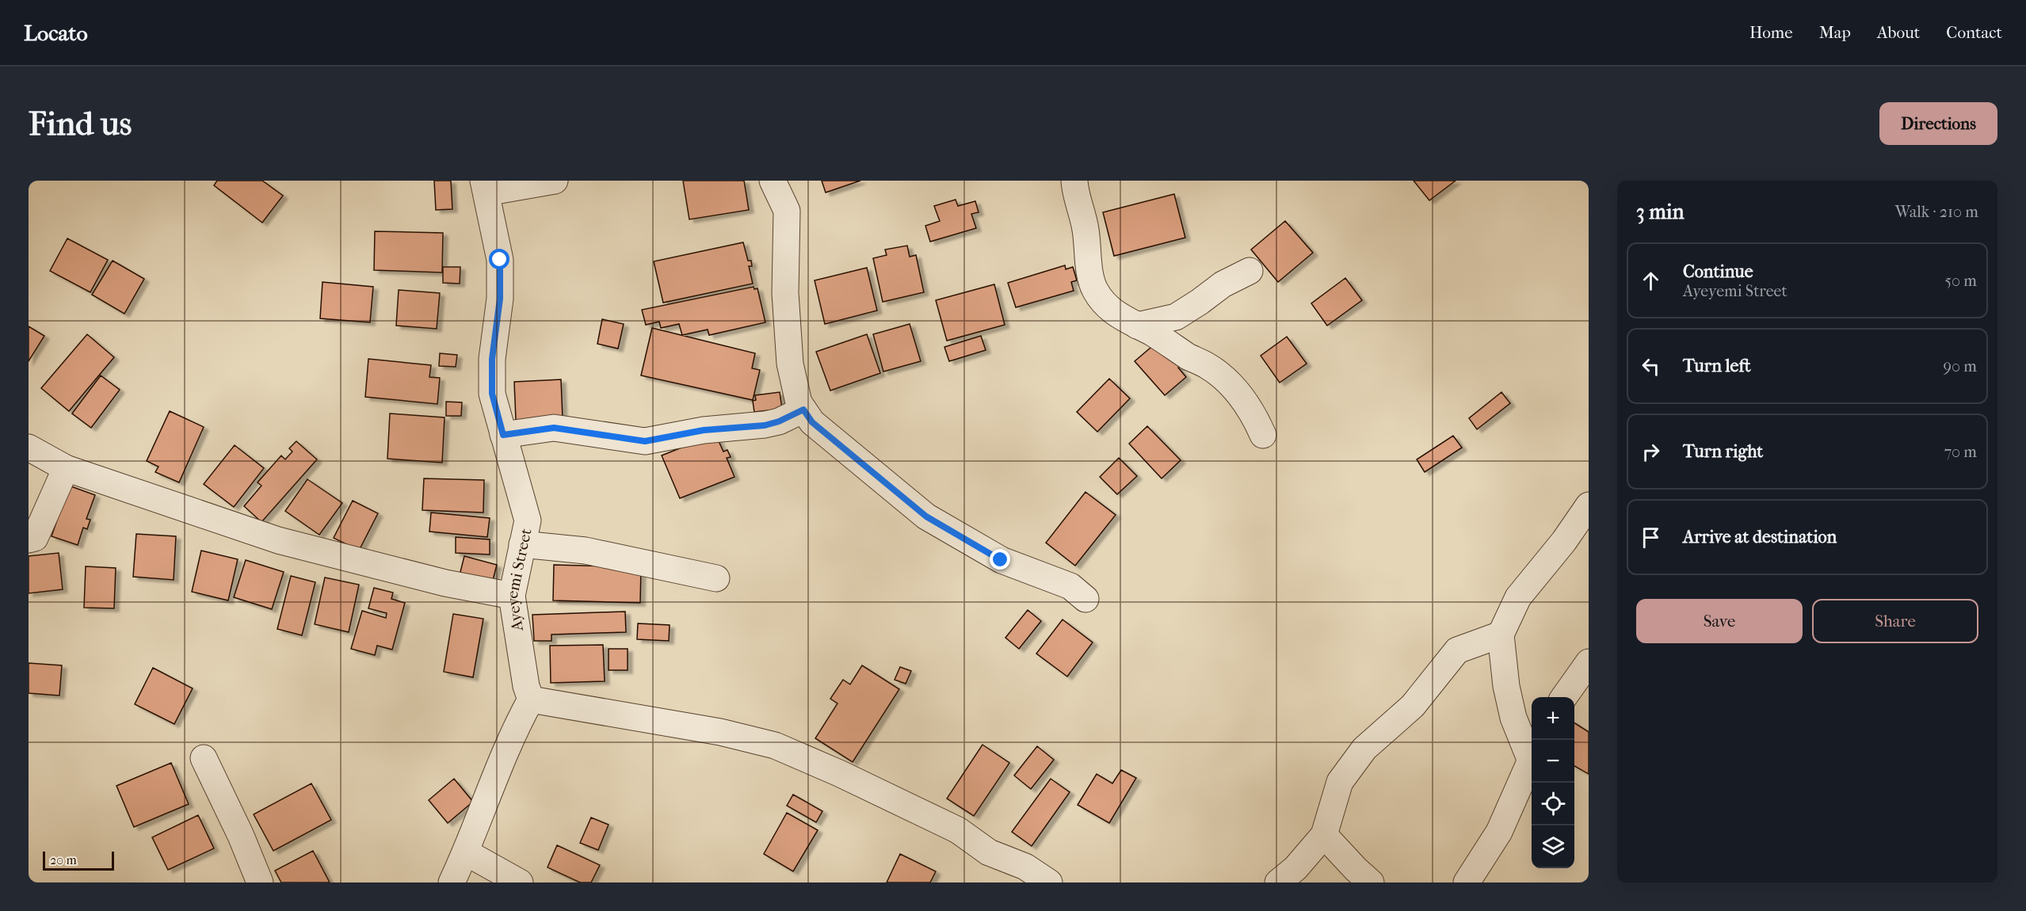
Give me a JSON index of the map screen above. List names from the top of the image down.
{
  "streets": {
    "street": ["Ayeyemi Street"]
  },
  "scale_bar": "20 m",
  "page": {
    "header": "Locato",
    "nav": [
      "Home",
      "Map",
      "About",
      "Contact"
    ],
    "buttons": [
      "Directions",
      ["Save", "Share"]
    ],
    "title": "Find us",
    "heading": ["3 min", "Walk · 210 m"],
    "list": [
      ["Continue", "Ayeyemi Street", "50 m"],
      ["Turn left", "90 m"],
      ["Turn right", "70 m"],
      "Arrive at destination"
    ],
    "map_buttons": ["+", "−"],
    "scale": "20 m"
  }
}
